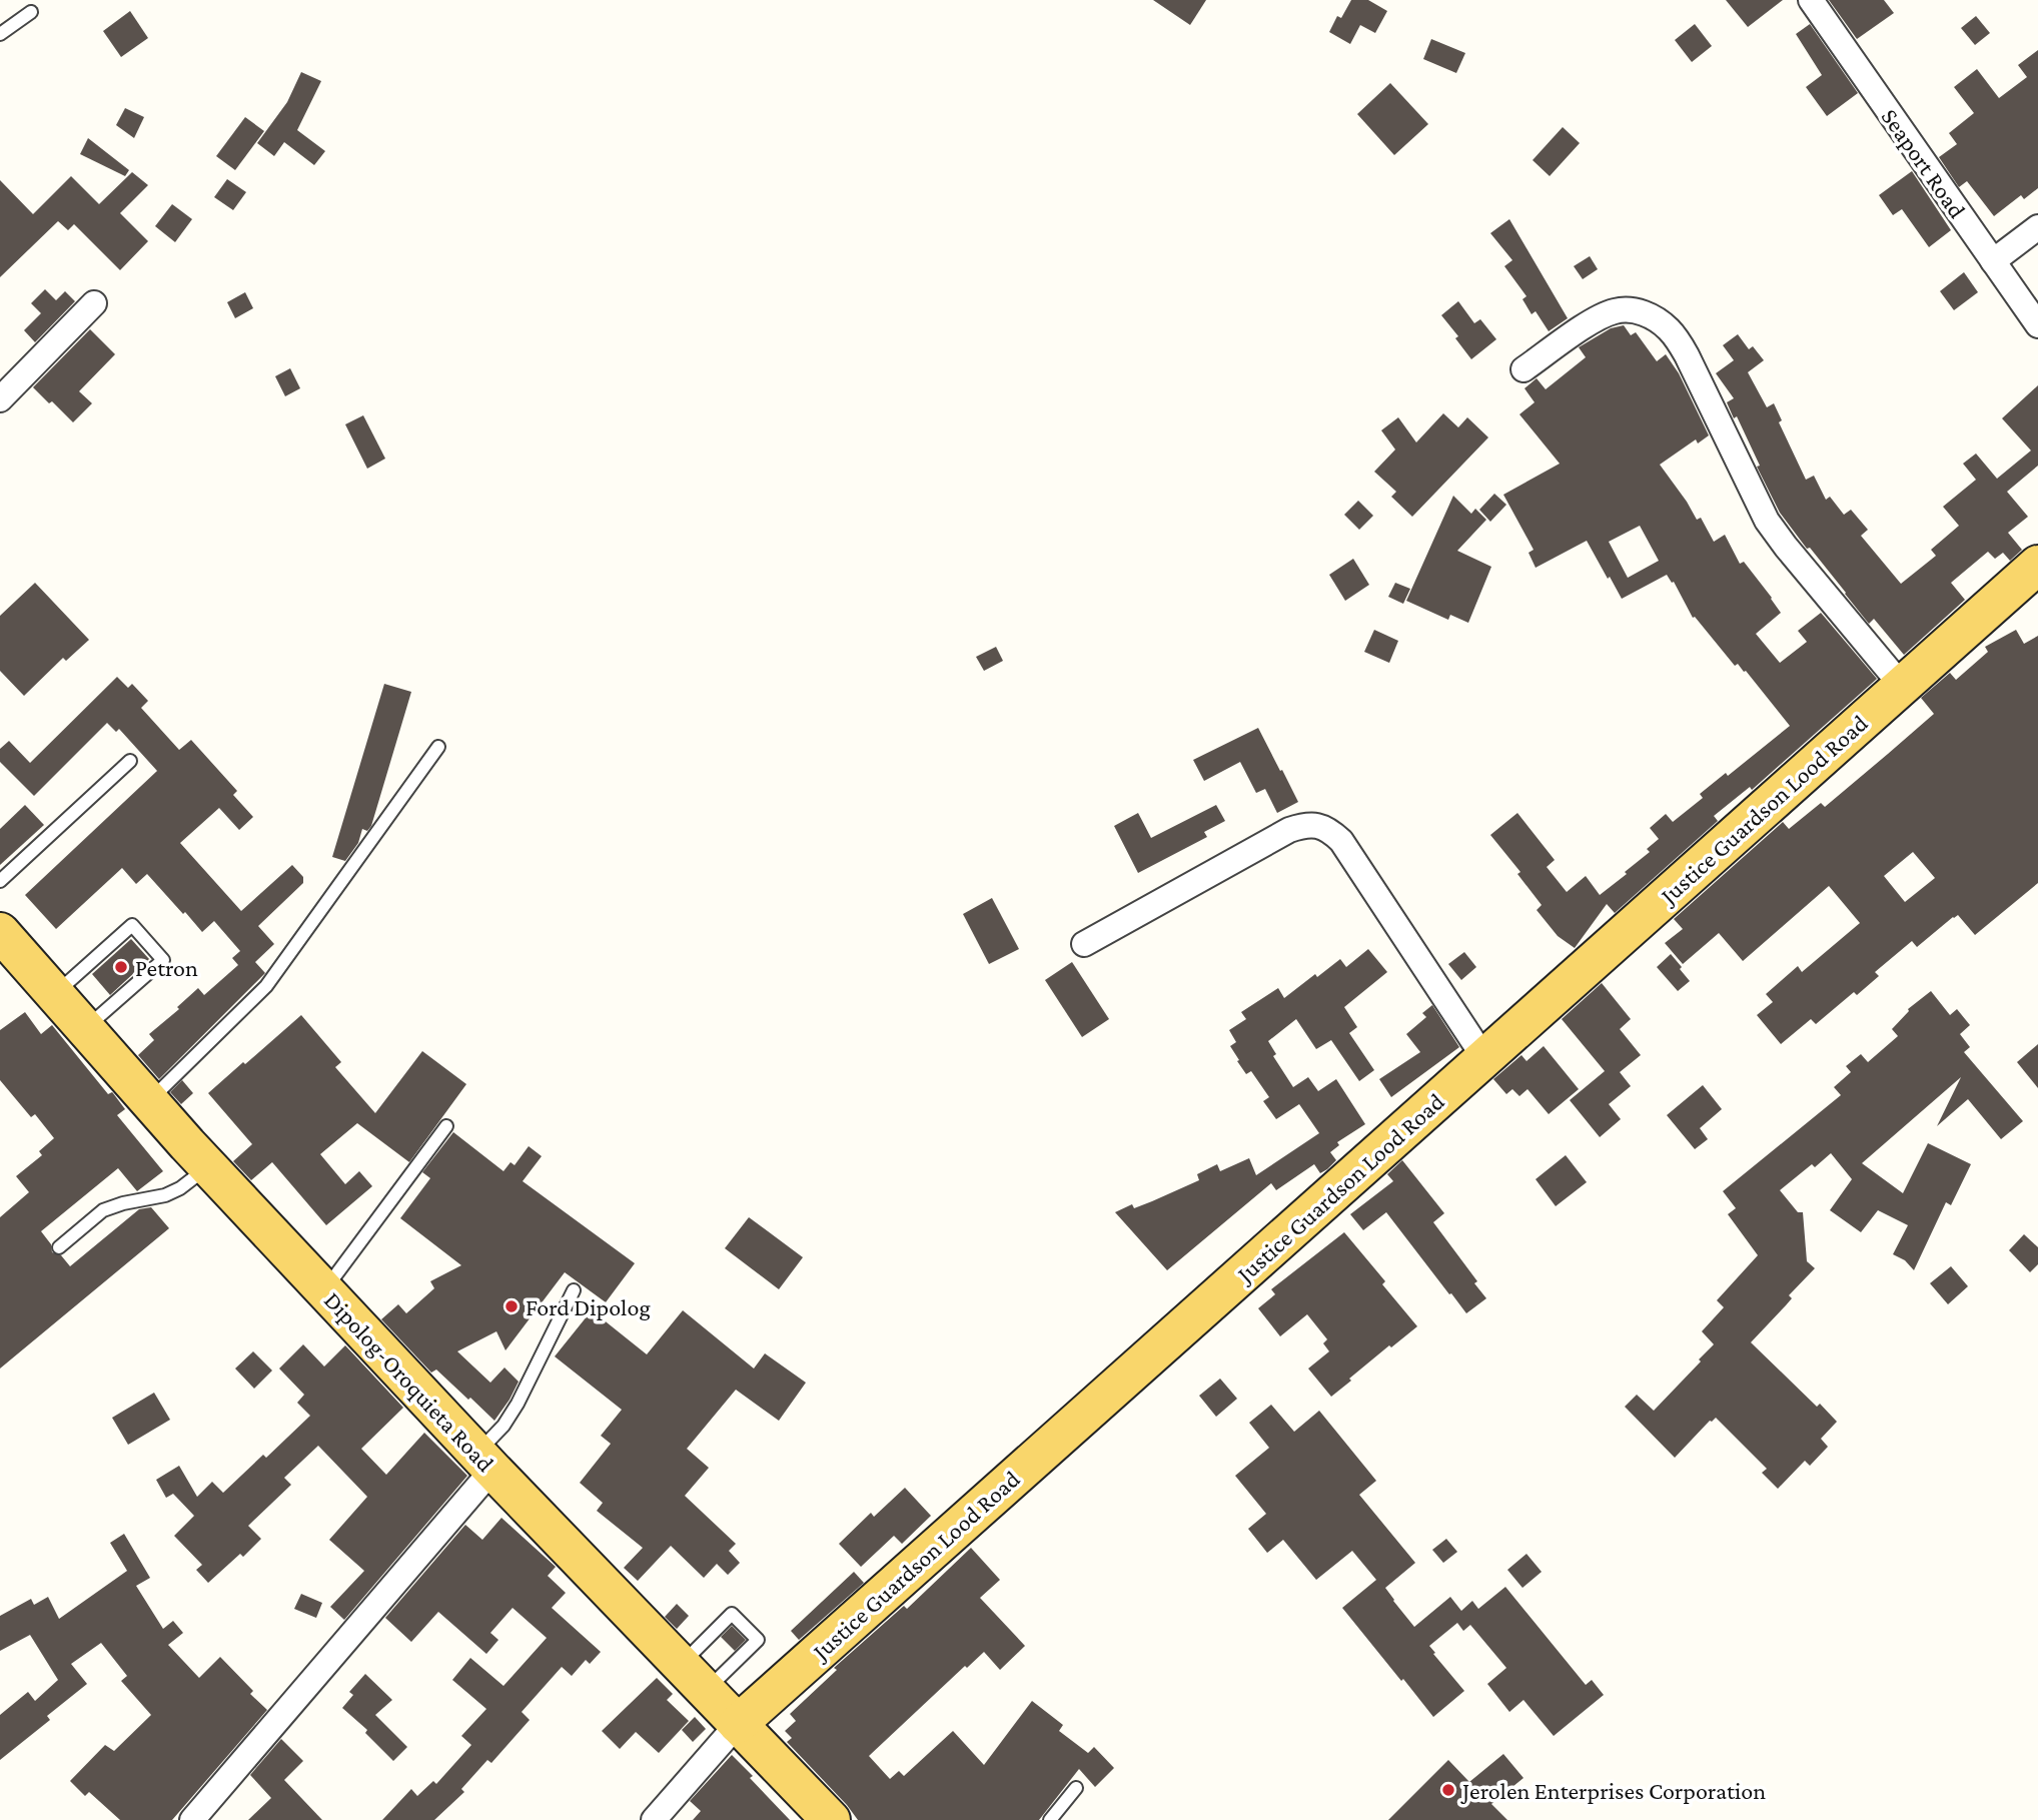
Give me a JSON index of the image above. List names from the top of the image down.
{
  "streets": {
    "main road": ["Justice Guardson Lood Road", "Dipolog-Oroquieta Road"],
    "street": ["Seaport Road"]
  },
  "crossings": [
    ["Justice Guardson Lood Road", "Dipolog-Oroquieta Road"]
  ],
  "places": ["Petron", "Ford Dipolog", "Jerolen Enterprises Corporation"]
}
